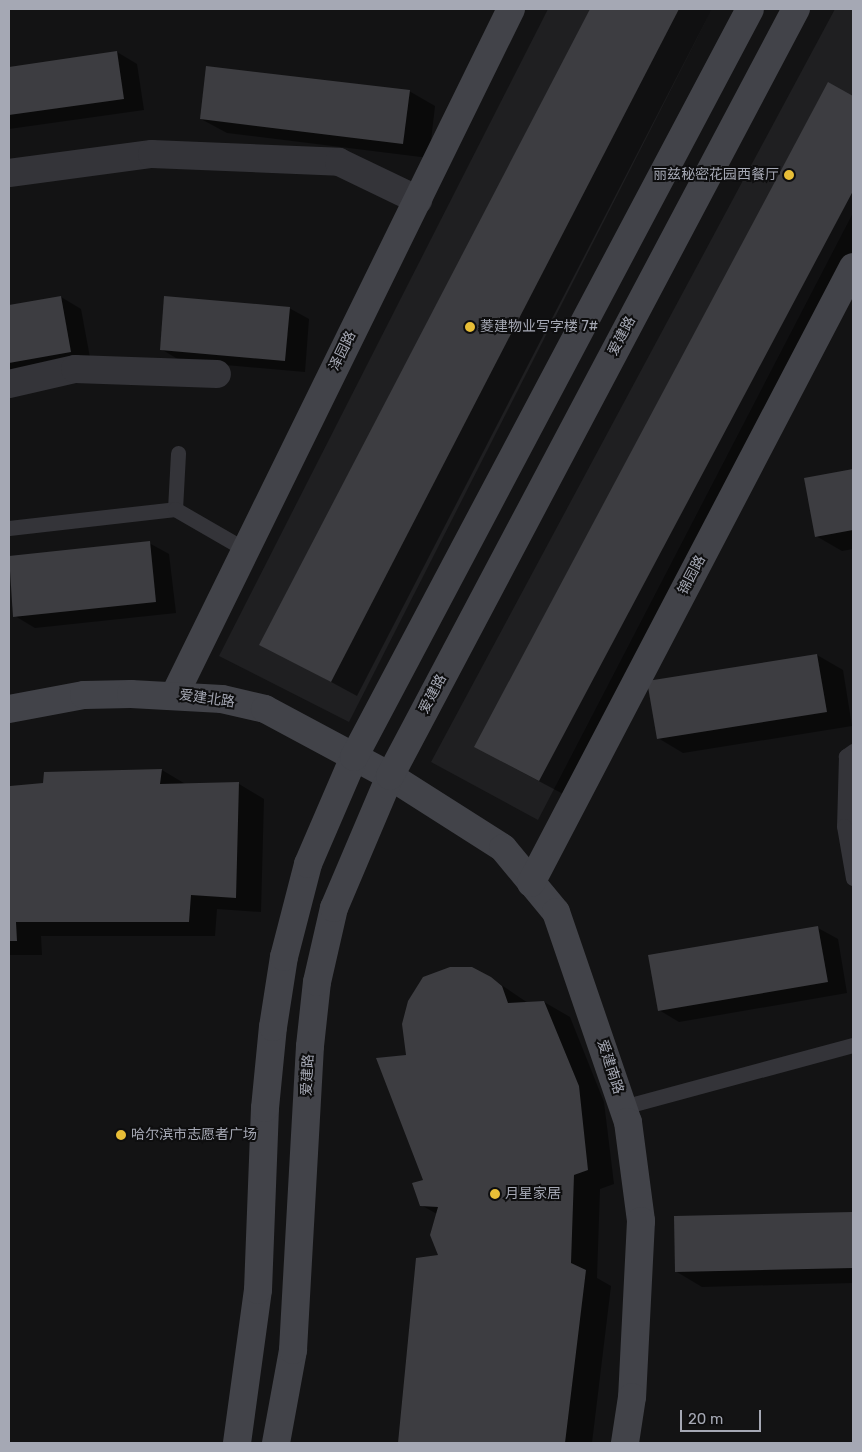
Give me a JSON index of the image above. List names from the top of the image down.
{
  "streets": {
    "main road": [
      "爱建路",
      "泽园路",
      "锦园路",
      "爱建北路",
      "爱建南路"
    ]
  },
  "crossings": [
    ["爱建路", "爱建北路"],
    ["爱建路", "爱建南路"],
    ["泽园路", "爱建北路"],
    ["锦园路", "爱建南路"],
    ["爱建北路", "爱建南路"]
  ],
  "places": [
    "丽兹秘密花园西餐厅",
    "菱建物业写字楼 7#",
    "哈尔滨市志愿者广场",
    "月星家居"
  ],
  "scale_bar": "20 m"
}
